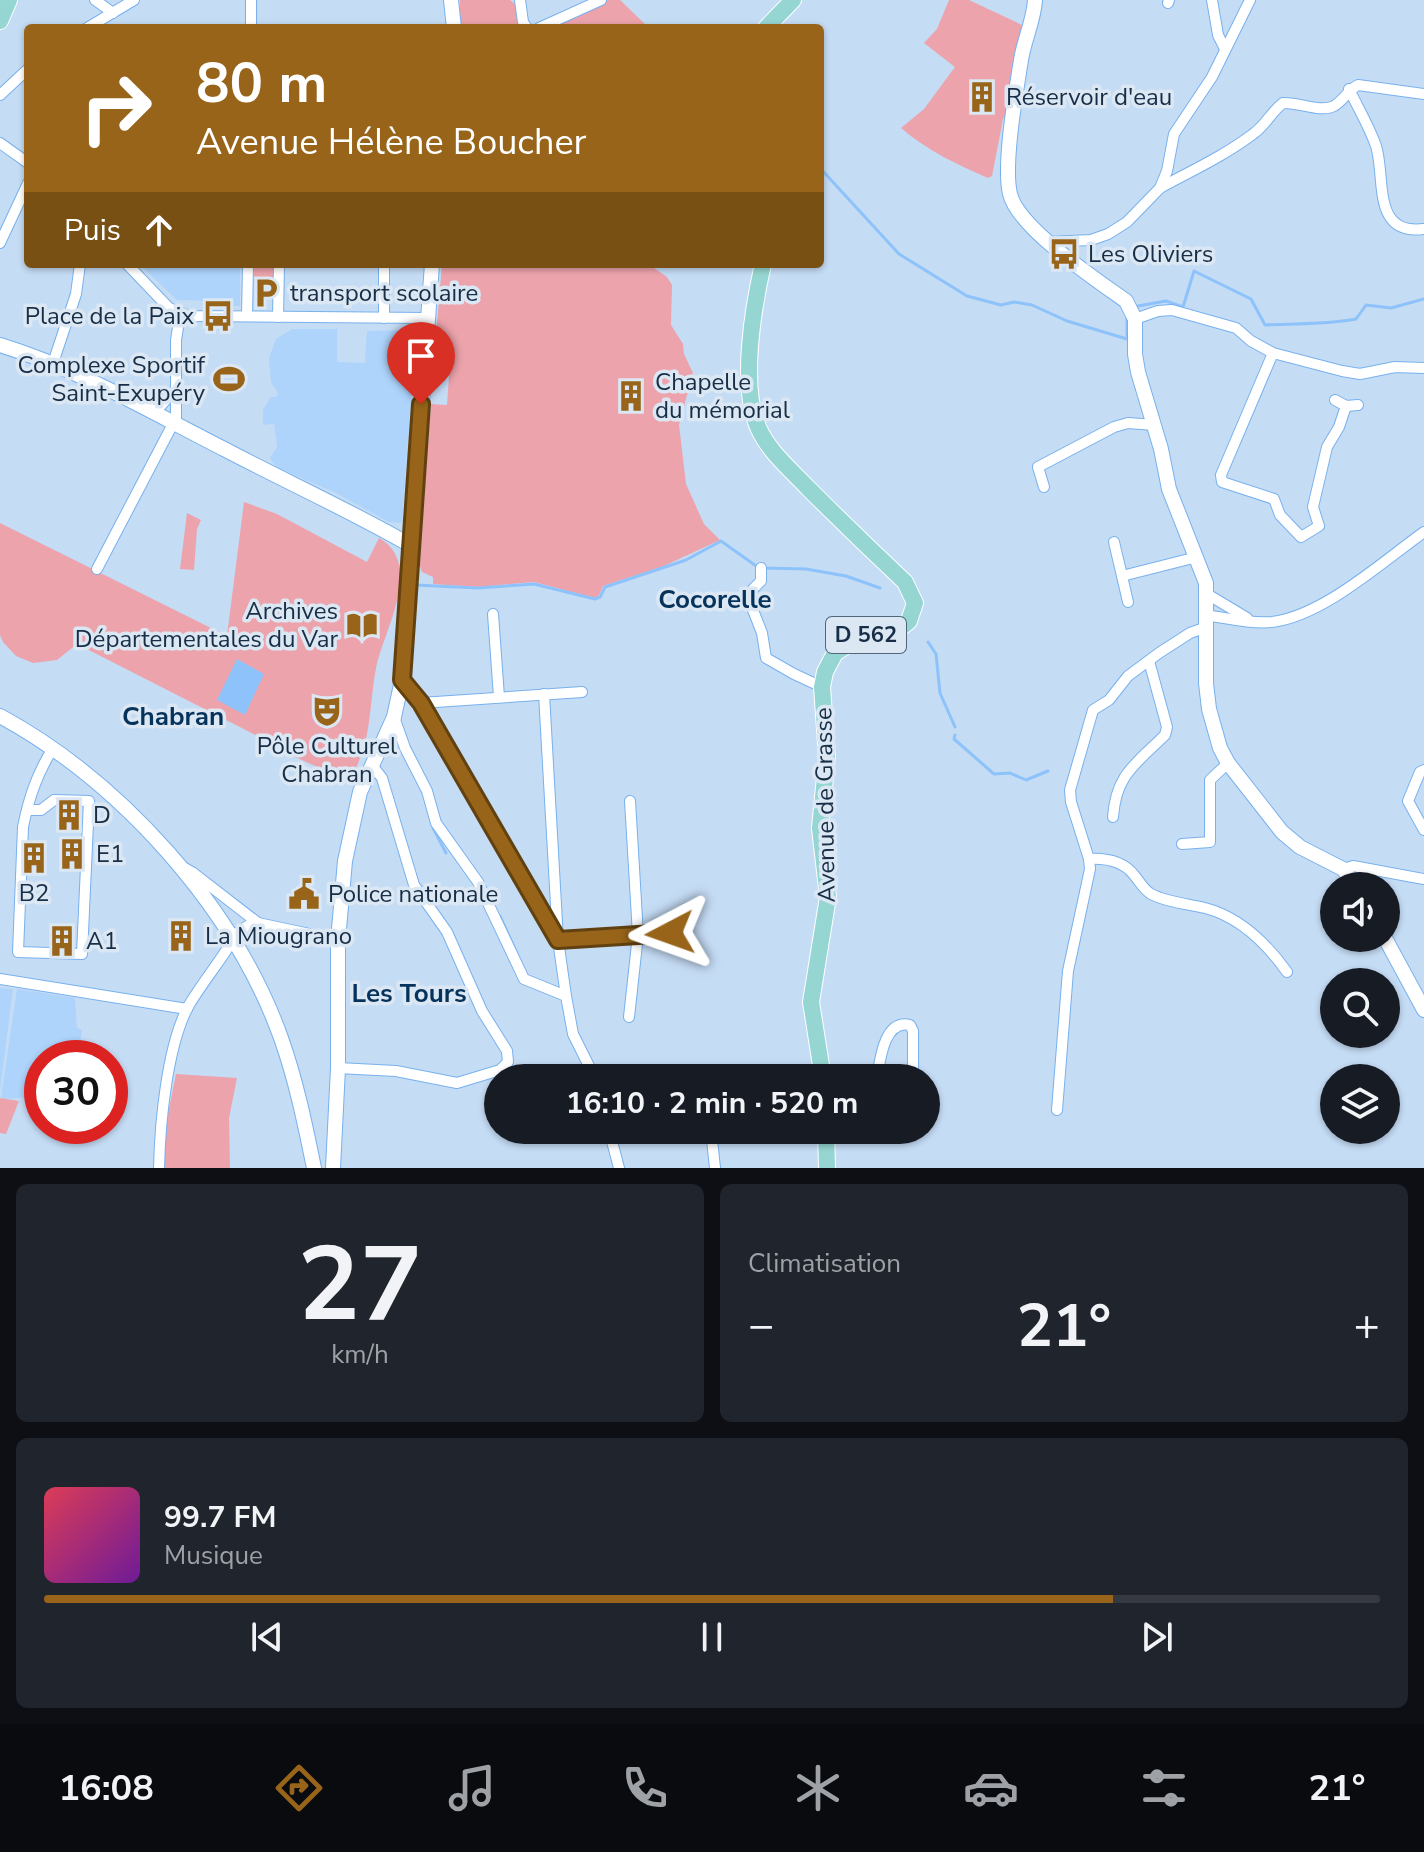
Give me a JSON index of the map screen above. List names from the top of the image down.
{
  "streets": {
    "main road": ["D 562", "Avenue de Grasse"]
  },
  "districts": ["Cocorelle", "Chabran", "Les Tours"],
  "places": {
    "building": [
      "Réservoir d'eau",
      "Chapelle du mémorial",
      "D",
      "E1",
      "B2",
      "La Miougrano",
      "A1"
    ],
    "bus stop": ["Les Oliviers", "Place de la Paix"],
    "parking": ["transport scolaire"],
    "sports": ["Complexe Sportif Saint-Exupéry"],
    "library": ["Archives Départementales du Var"],
    "theatre": ["Pôle Culturel Chabran"],
    "public building": ["Police nationale"]
  },
  "page": {
    "turn": ["80 m", "Avenue Hélène Boucher"],
    "then": "Puis",
    "limit": "30",
    "trip": "16:10 · 2 min · 520 m",
    "tile": [
      ["27", "km/h"],
      "Climatisation"
    ],
    "heat": ["−", "21°", "+"],
    "song": ["99.7 FM", "Musique"],
    "tabs": ["16:08", "21°"]
  }
}
